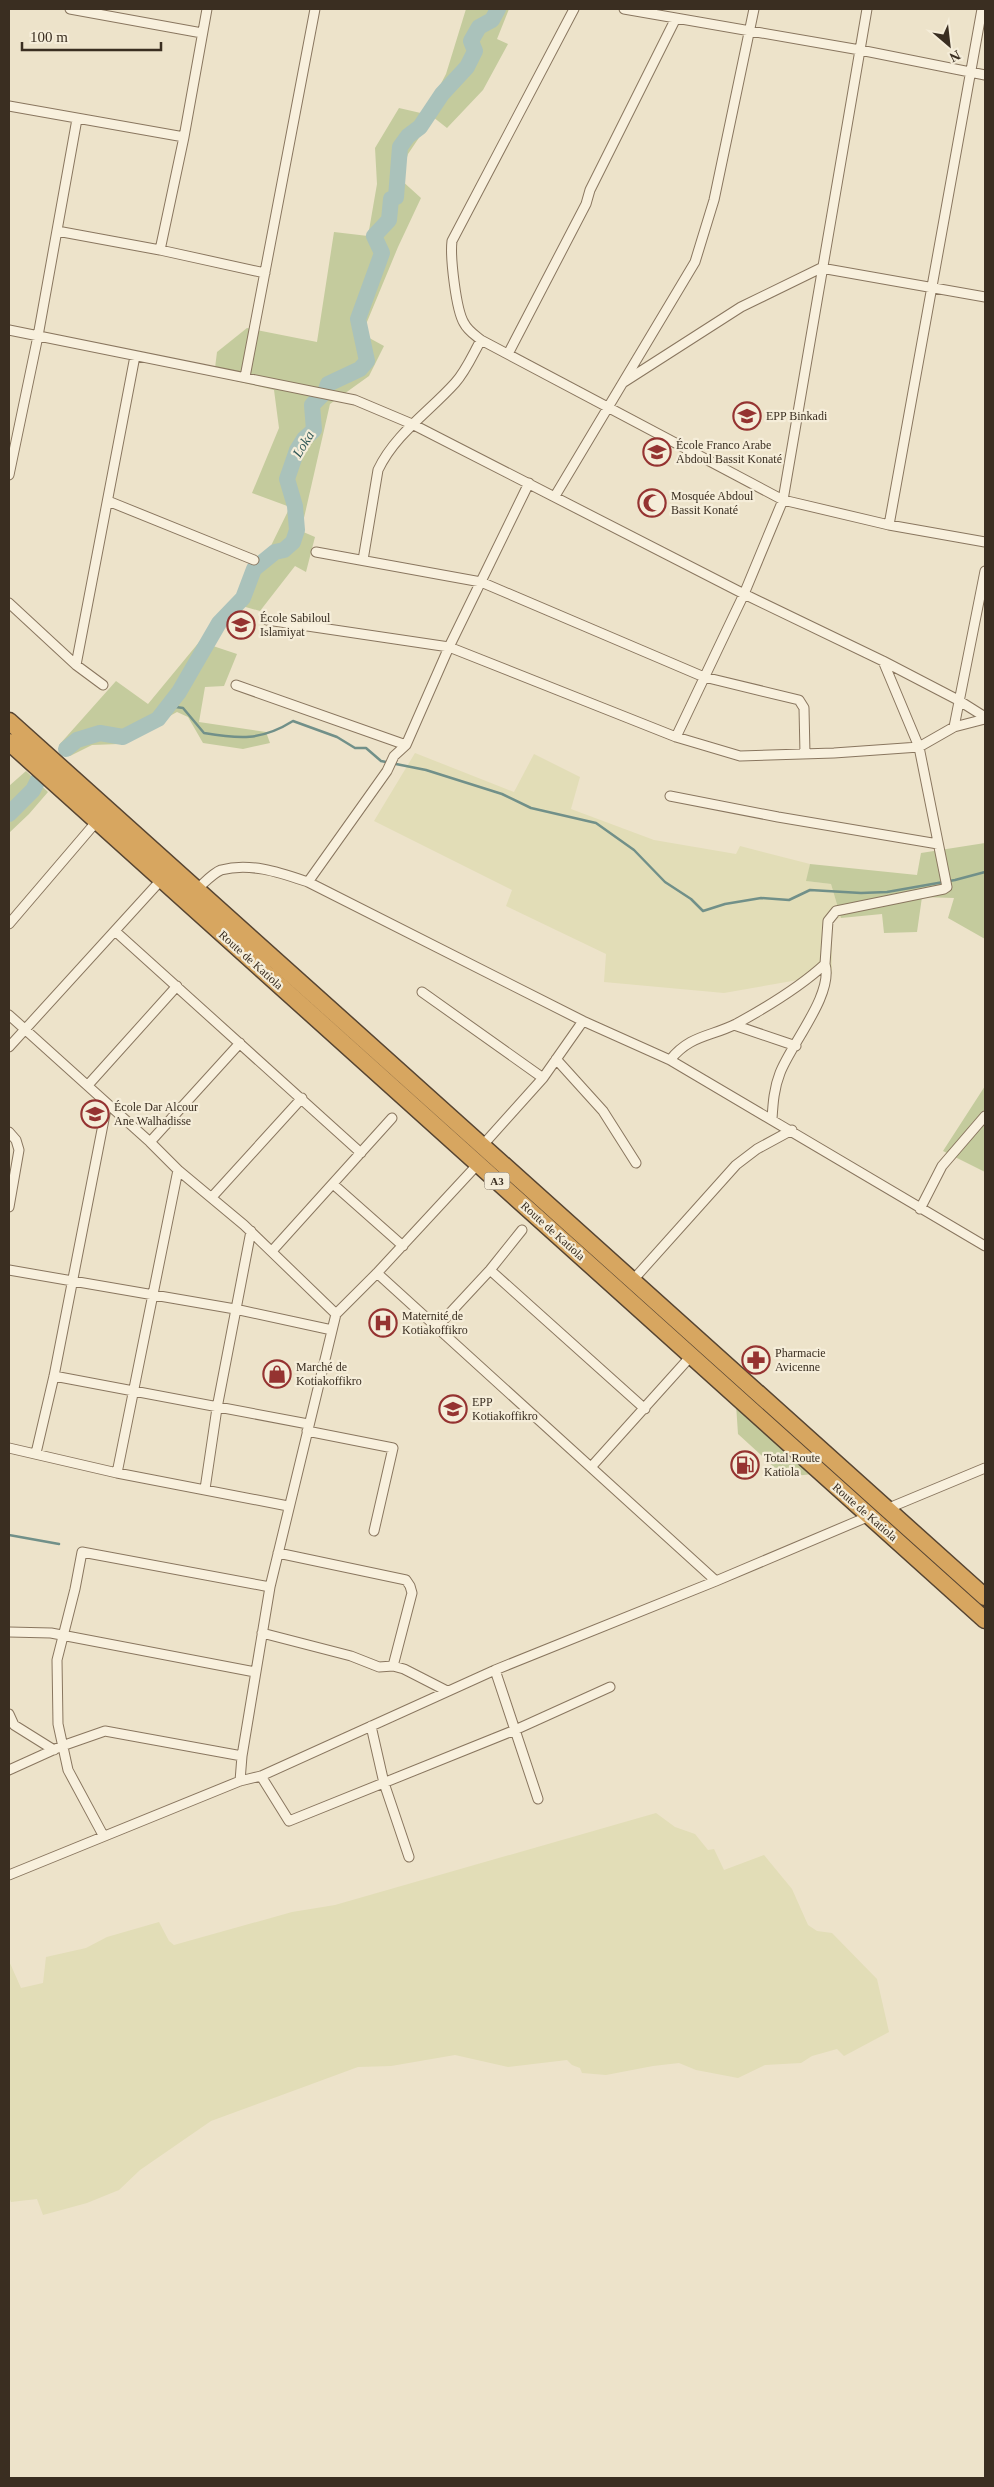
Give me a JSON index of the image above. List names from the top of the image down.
{
  "streets": {
    "highway": ["Route de Katiola", "A3"]
  },
  "water": ["Loka"],
  "places": {
    "school or university": [
      "EPP Binkadi",
      "École Franco Arabe Abdoul Bassit Konaté",
      "École Sabiloul Islamiyat",
      "École Dar Alcour Ane Walhadisse",
      "EPP Kotiakoffikro"
    ],
    "mosque": ["Mosquée Abdoul Bassit Konaté"],
    "hospital": ["Maternité de Kotiakoffikro"],
    "pharmacy": ["Pharmacie Avicenne"],
    "shop": ["Marché de Kotiakoffikro"],
    "fuel station": ["Total Route Katiola"]
  },
  "scale_bar": "100 m",
  "north": "bottom right"
}
